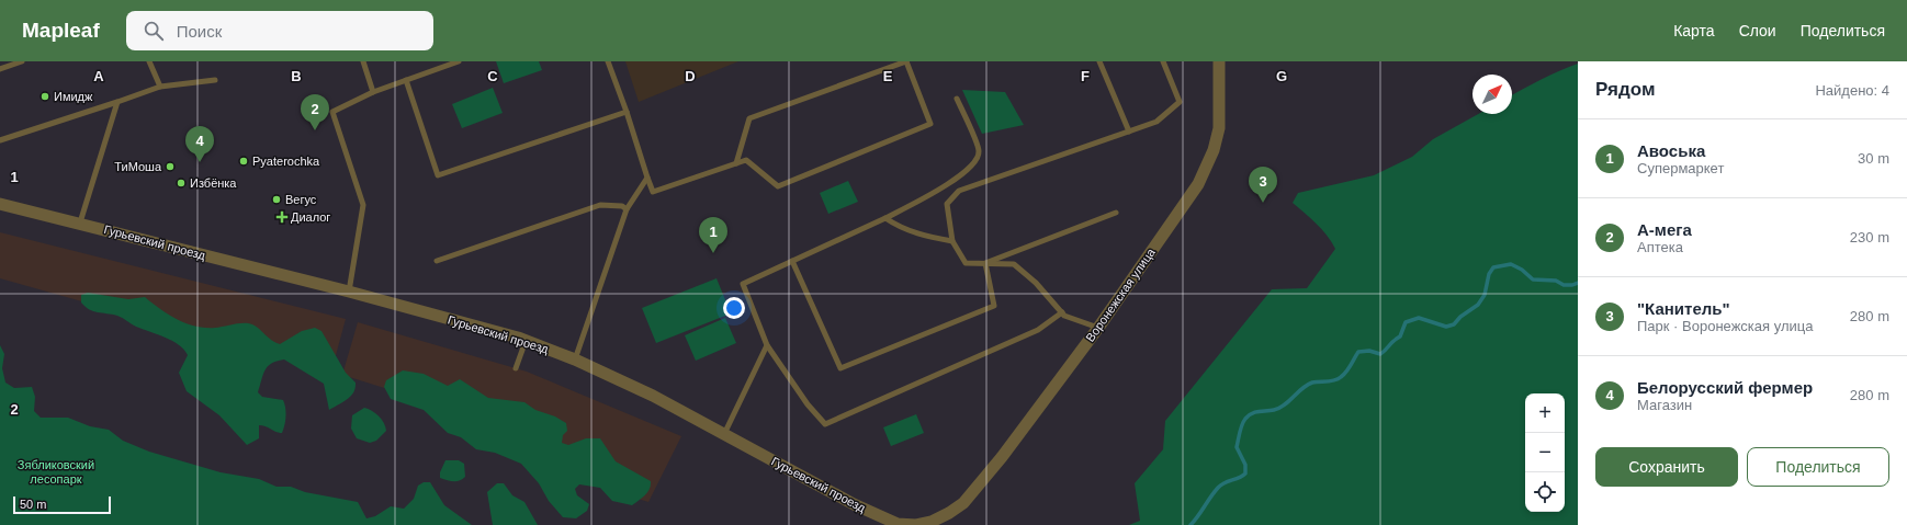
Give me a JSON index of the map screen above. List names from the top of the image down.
{
  "streets": {
    "street": ["Гурьевский проезд", "Воронежская улица"]
  },
  "crossings": [
    ["Гурьевский проезд", "Воронежская улица"]
  ],
  "parks": ["Зябликовский лесопарк"],
  "places": {
    "other": [
      "Имидж",
      "Pyaterochka",
      "ТиМоша",
      "Избёнка",
      "Вегус"
    ],
    "health": ["Диалог"]
  },
  "scale_bar": "50 m",
  "north": "top right",
  "page": {
    "header": "Mapleaf",
    "search": "Поиск",
    "nav": ["Карта", "Слои", "Поделиться"],
    "heading": ["Рядом", "Найдено: 4"],
    "pins": [
      "2",
      "4",
      "3",
      "1"
    ],
    "list": [
      {
        "mark": "1",
        "name": "Авоська",
        "note": "Супермаркет",
        "value": "30 m"
      },
      {
        "mark": "2",
        "name": "А-мега",
        "note": "Аптека",
        "value": "230 m"
      },
      {
        "mark": "3",
        "name": "\"Канитель\"",
        "note": "Парк · Воронежская улица",
        "value": "280 m"
      },
      {
        "mark": "4",
        "name": "Белорусский фермер",
        "note": "Магазин",
        "value": "280 m"
      }
    ],
    "map_buttons": ["+", "−"],
    "buttons": ["Сохранить", "Поделиться"],
    "scale": "50 m"
  },
  "grid": {
    "columns": [
      "A",
      "B",
      "C",
      "D",
      "E",
      "F",
      "G"
    ],
    "rows": ["1", "2"]
  }
}
